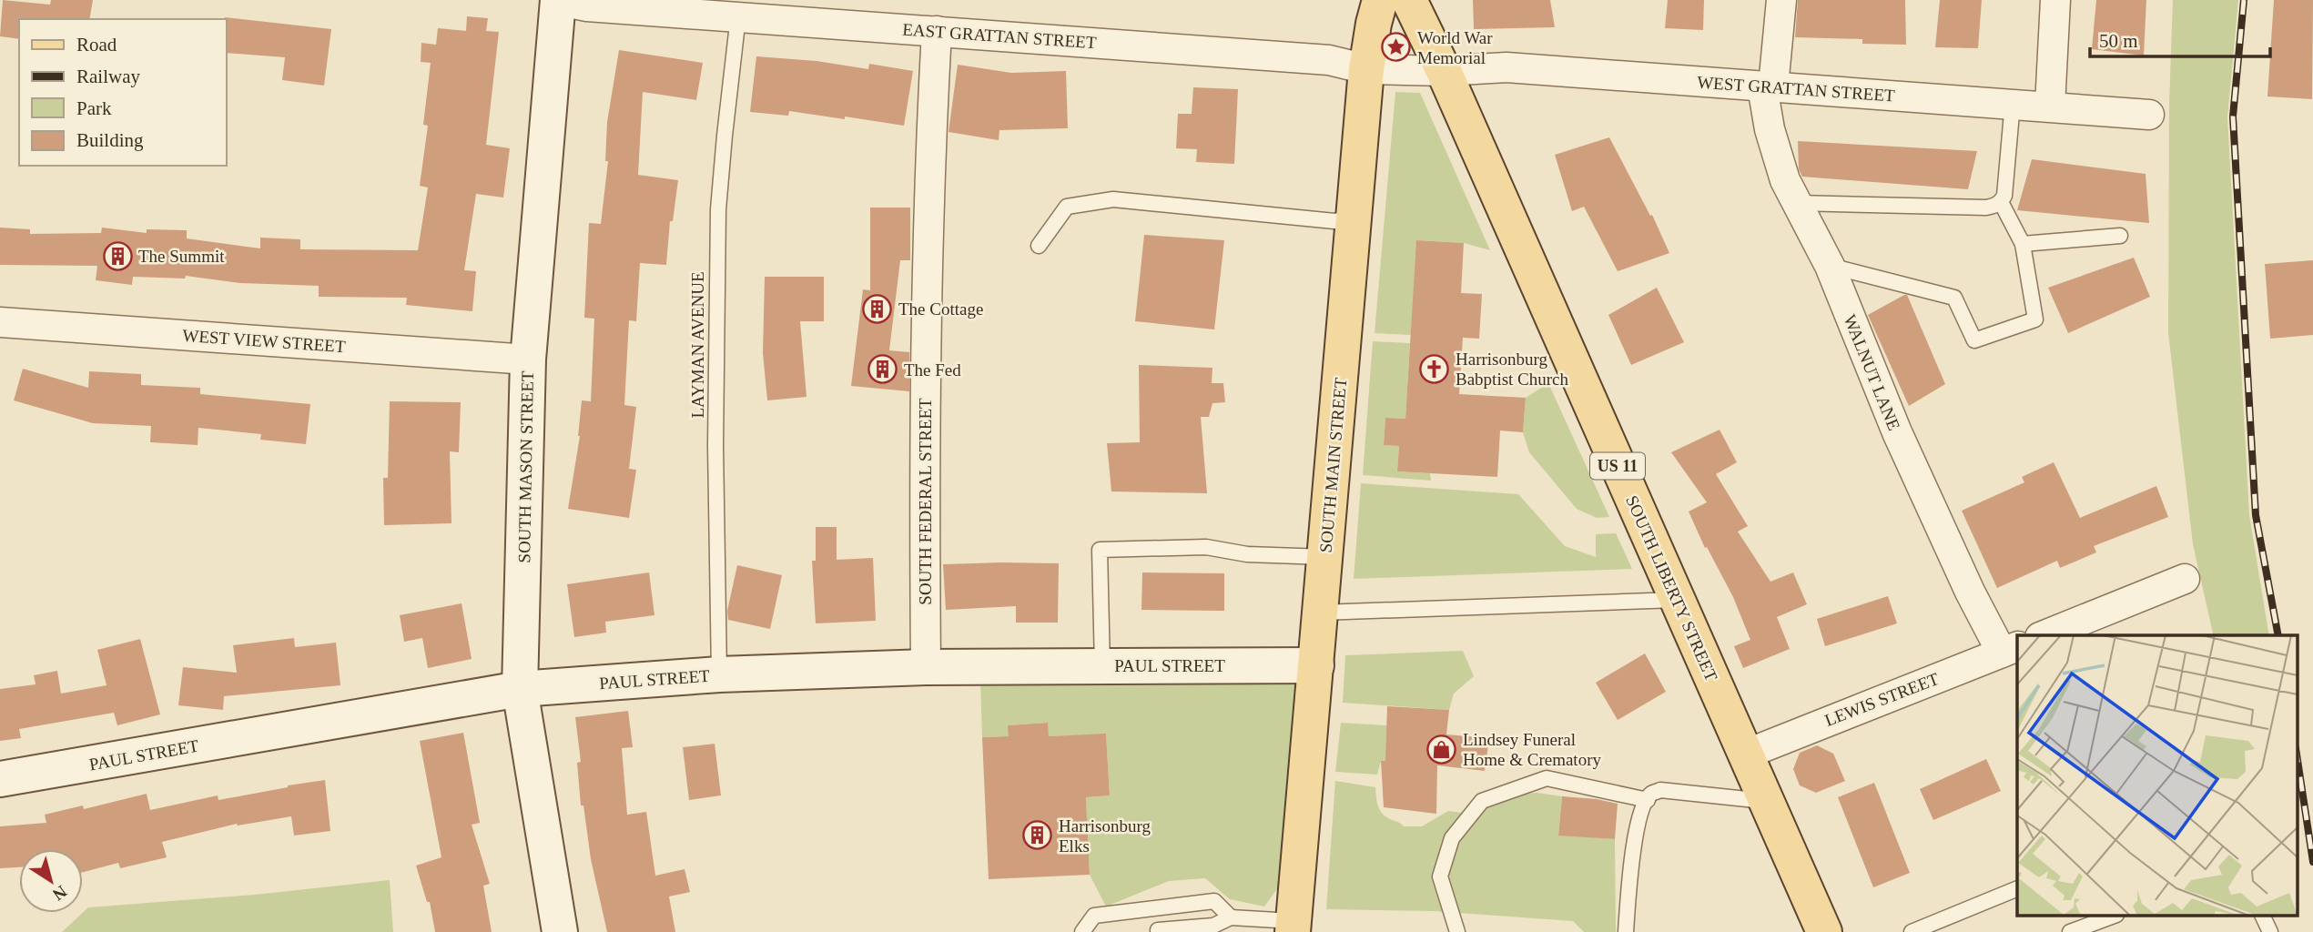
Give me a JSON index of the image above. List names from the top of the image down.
{
  "streets": {
    "main road": ["SOUTH MAIN STREET", "US 11", "SOUTH LIBERTY STREET"],
    "street": [
      "EAST GRATTAN STREET",
      "WEST GRATTAN STREET",
      "WEST VIEW STREET",
      "WALNUT LANE",
      "SOUTH MASON STREET",
      "SOUTH FEDERAL STREET",
      "PAUL STREET",
      "LEWIS STREET"
    ],
    "lane": ["LAYMAN AVENUE"]
  },
  "crossings": [
    ["EAST GRATTAN STREET", "WEST GRATTAN STREET"],
    ["EAST GRATTAN STREET", "LAYMAN AVENUE"],
    ["EAST GRATTAN STREET", "SOUTH MAIN STREET"],
    ["EAST GRATTAN STREET", "SOUTH MASON STREET"],
    ["EAST GRATTAN STREET", "SOUTH FEDERAL STREET"],
    ["EAST GRATTAN STREET", "SOUTH LIBERTY STREET"],
    ["WEST GRATTAN STREET", "WALNUT LANE"],
    ["WEST GRATTAN STREET", "SOUTH LIBERTY STREET"],
    ["WEST VIEW STREET", "SOUTH MASON STREET"],
    ["LAYMAN AVENUE", "PAUL STREET"],
    ["WALNUT LANE", "LEWIS STREET"],
    ["SOUTH MAIN STREET", "PAUL STREET"],
    ["SOUTH MASON STREET", "PAUL STREET"],
    ["SOUTH FEDERAL STREET", "PAUL STREET"],
    ["SOUTH LIBERTY STREET", "LEWIS STREET"]
  ],
  "places": {
    "place": ["World War Memorial"],
    "building": [
      "The Summit",
      "The Cottage",
      "The Fed",
      "Harrisonburg Elks"
    ],
    "church": ["Harrisonburg Babptist Church"],
    "shop": ["Lindsey Funeral Home & Crematory"]
  },
  "legend": [
    "Road",
    "Railway",
    "Park",
    "Building"
  ],
  "scale_bar": "50 m",
  "north": "bottom right"
}
